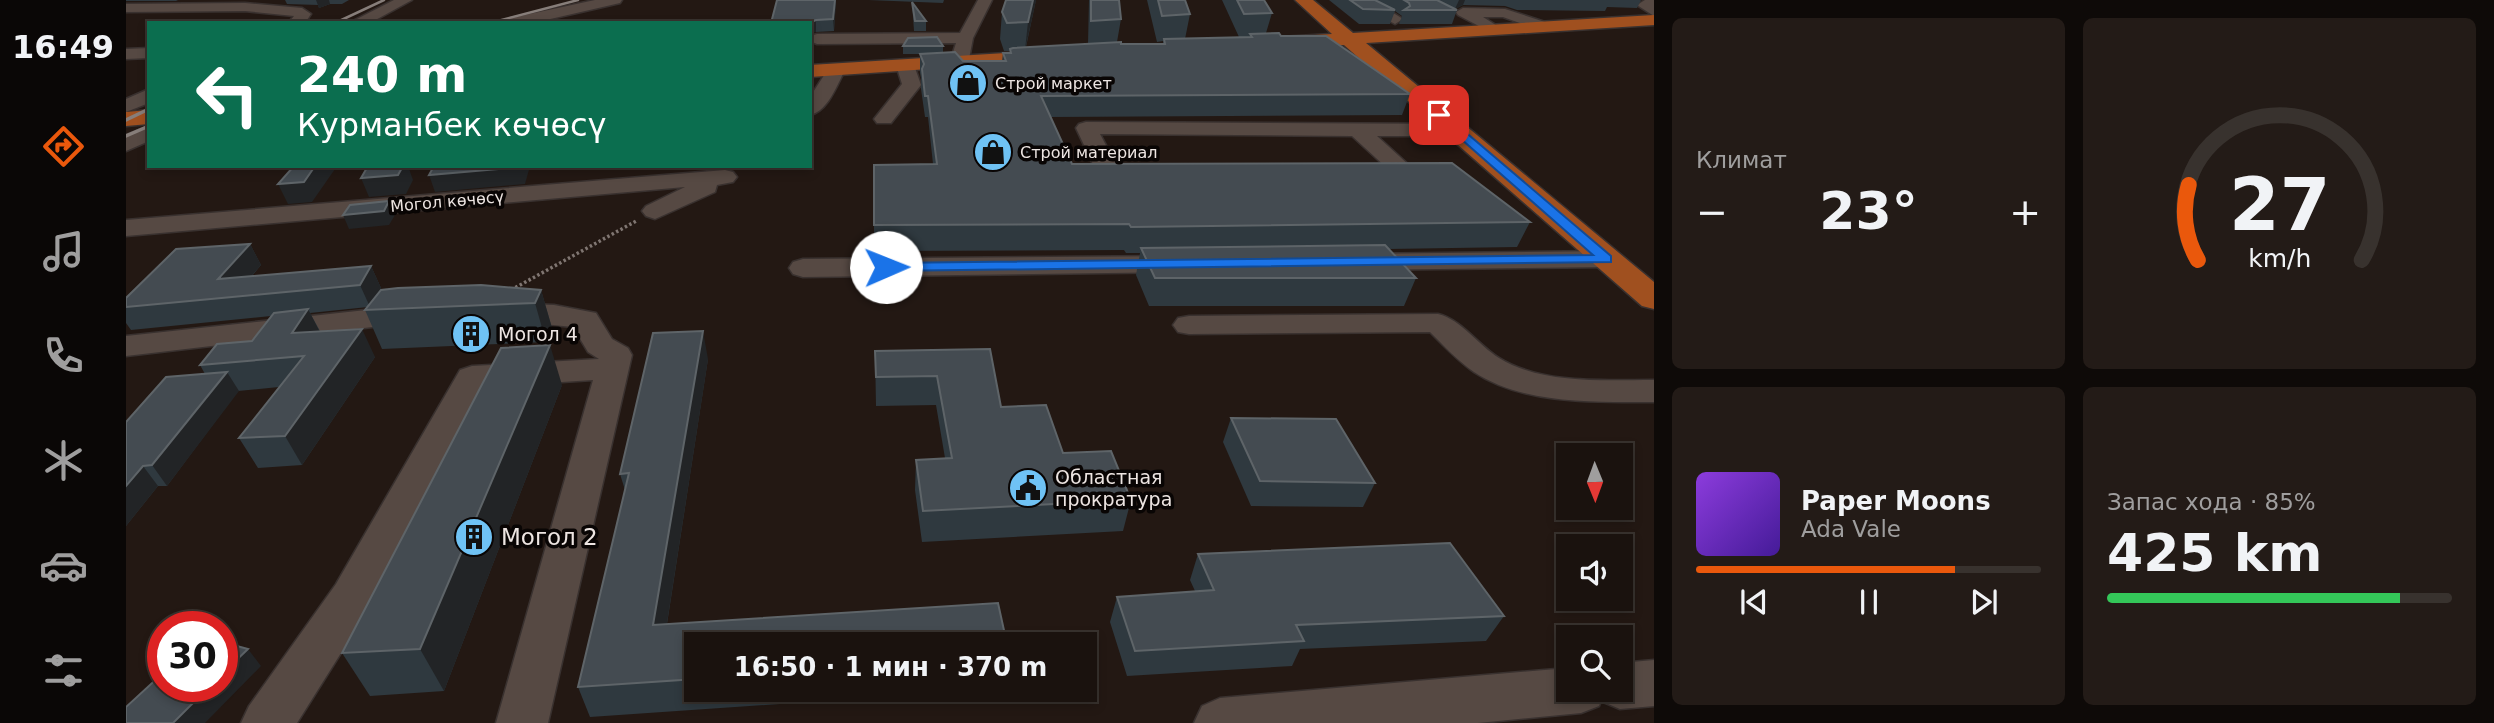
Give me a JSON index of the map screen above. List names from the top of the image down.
{
  "streets": {
    "street": ["Могол көчөсү"]
  },
  "places": {
    "shop": ["Строй маркет", "Строй материал"],
    "building": ["Могол 4", "Могол 2"],
    "public building": ["Областная прократура"]
  },
  "north": "bottom",
  "page": {
    "tabs": "16:49",
    "tile": [
      "Климат",
      ["Запас хода · 85%", "425 km"]
    ],
    "turn": ["240 m", "Курманбек көчөсү"],
    "heat": ["−", "23°", "+"],
    "song": ["Paper Moons", "Ada Vale"],
    "limit": "30",
    "trip": "16:50 · 1 мин · 370 m",
    "gauge": ["27", "km/h"]
  }
}
